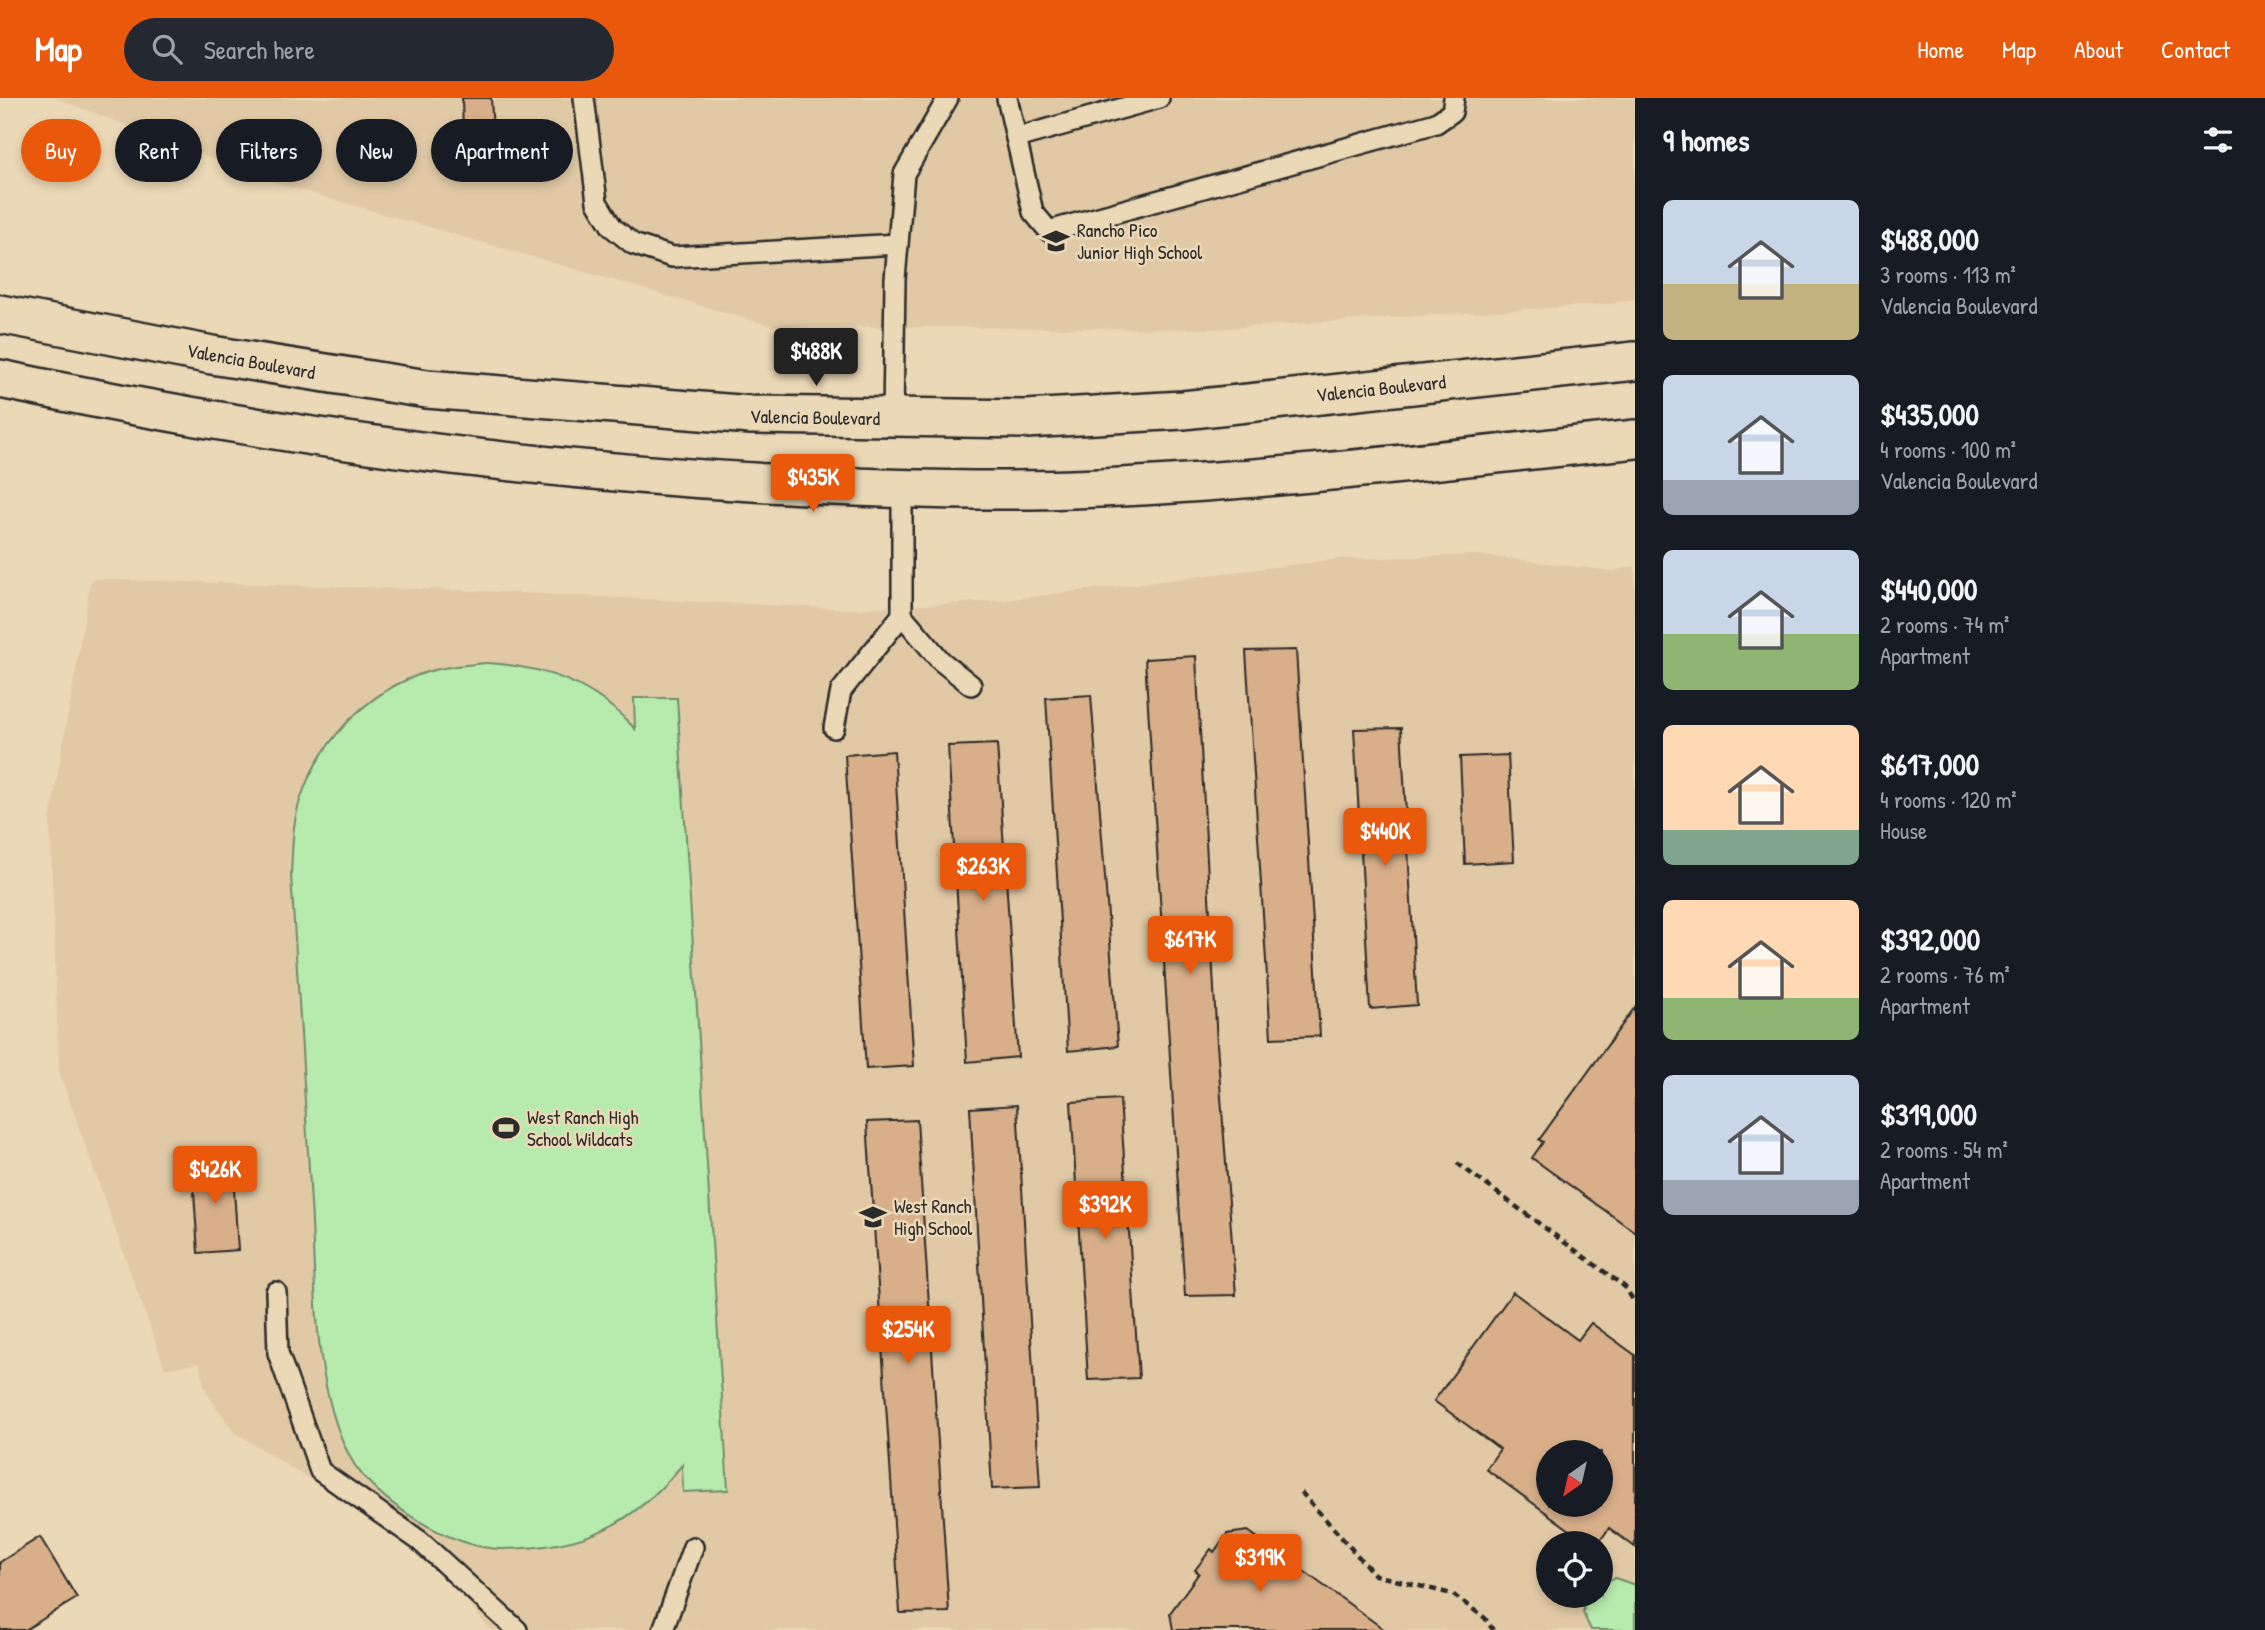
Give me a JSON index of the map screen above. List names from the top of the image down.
{
  "streets": {
    "street": ["Valencia Boulevard"]
  },
  "places": {
    "school or university": ["Rancho Pico Junior High School", "West Ranch High School"],
    "sports": ["West Ranch High School Wildcats"]
  },
  "north": "bottom left",
  "page": {
    "header": "Map",
    "search": "Search here",
    "nav": [
      "Home",
      "Map",
      "About",
      "Contact"
    ],
    "heading": "9 homes",
    "chip": [
      "Buy",
      "Rent",
      "Filters",
      "New",
      "Apartment"
    ],
    "list": [
      {
        "name": "$488,000",
        "note": "3 rooms · 113 m² · Valencia Boulevard"
      },
      {
        "name": "$435,000",
        "note": "4 rooms · 100 m² · Valencia Boulevard"
      },
      {
        "name": "$440,000",
        "note": "2 rooms · 74 m² · Apartment"
      },
      {
        "name": "$617,000",
        "note": "4 rooms · 120 m² · House"
      },
      {
        "name": "$392,000",
        "note": "2 rooms · 76 m² · Apartment"
      },
      {
        "name": "$319,000",
        "note": "2 rooms · 54 m² · Apartment"
      }
    ],
    "price": [
      "$488K",
      "$435K",
      "$440K",
      "$263K",
      "$617K",
      "$426K",
      "$392K",
      "$254K",
      "$319K"
    ]
  }
}
